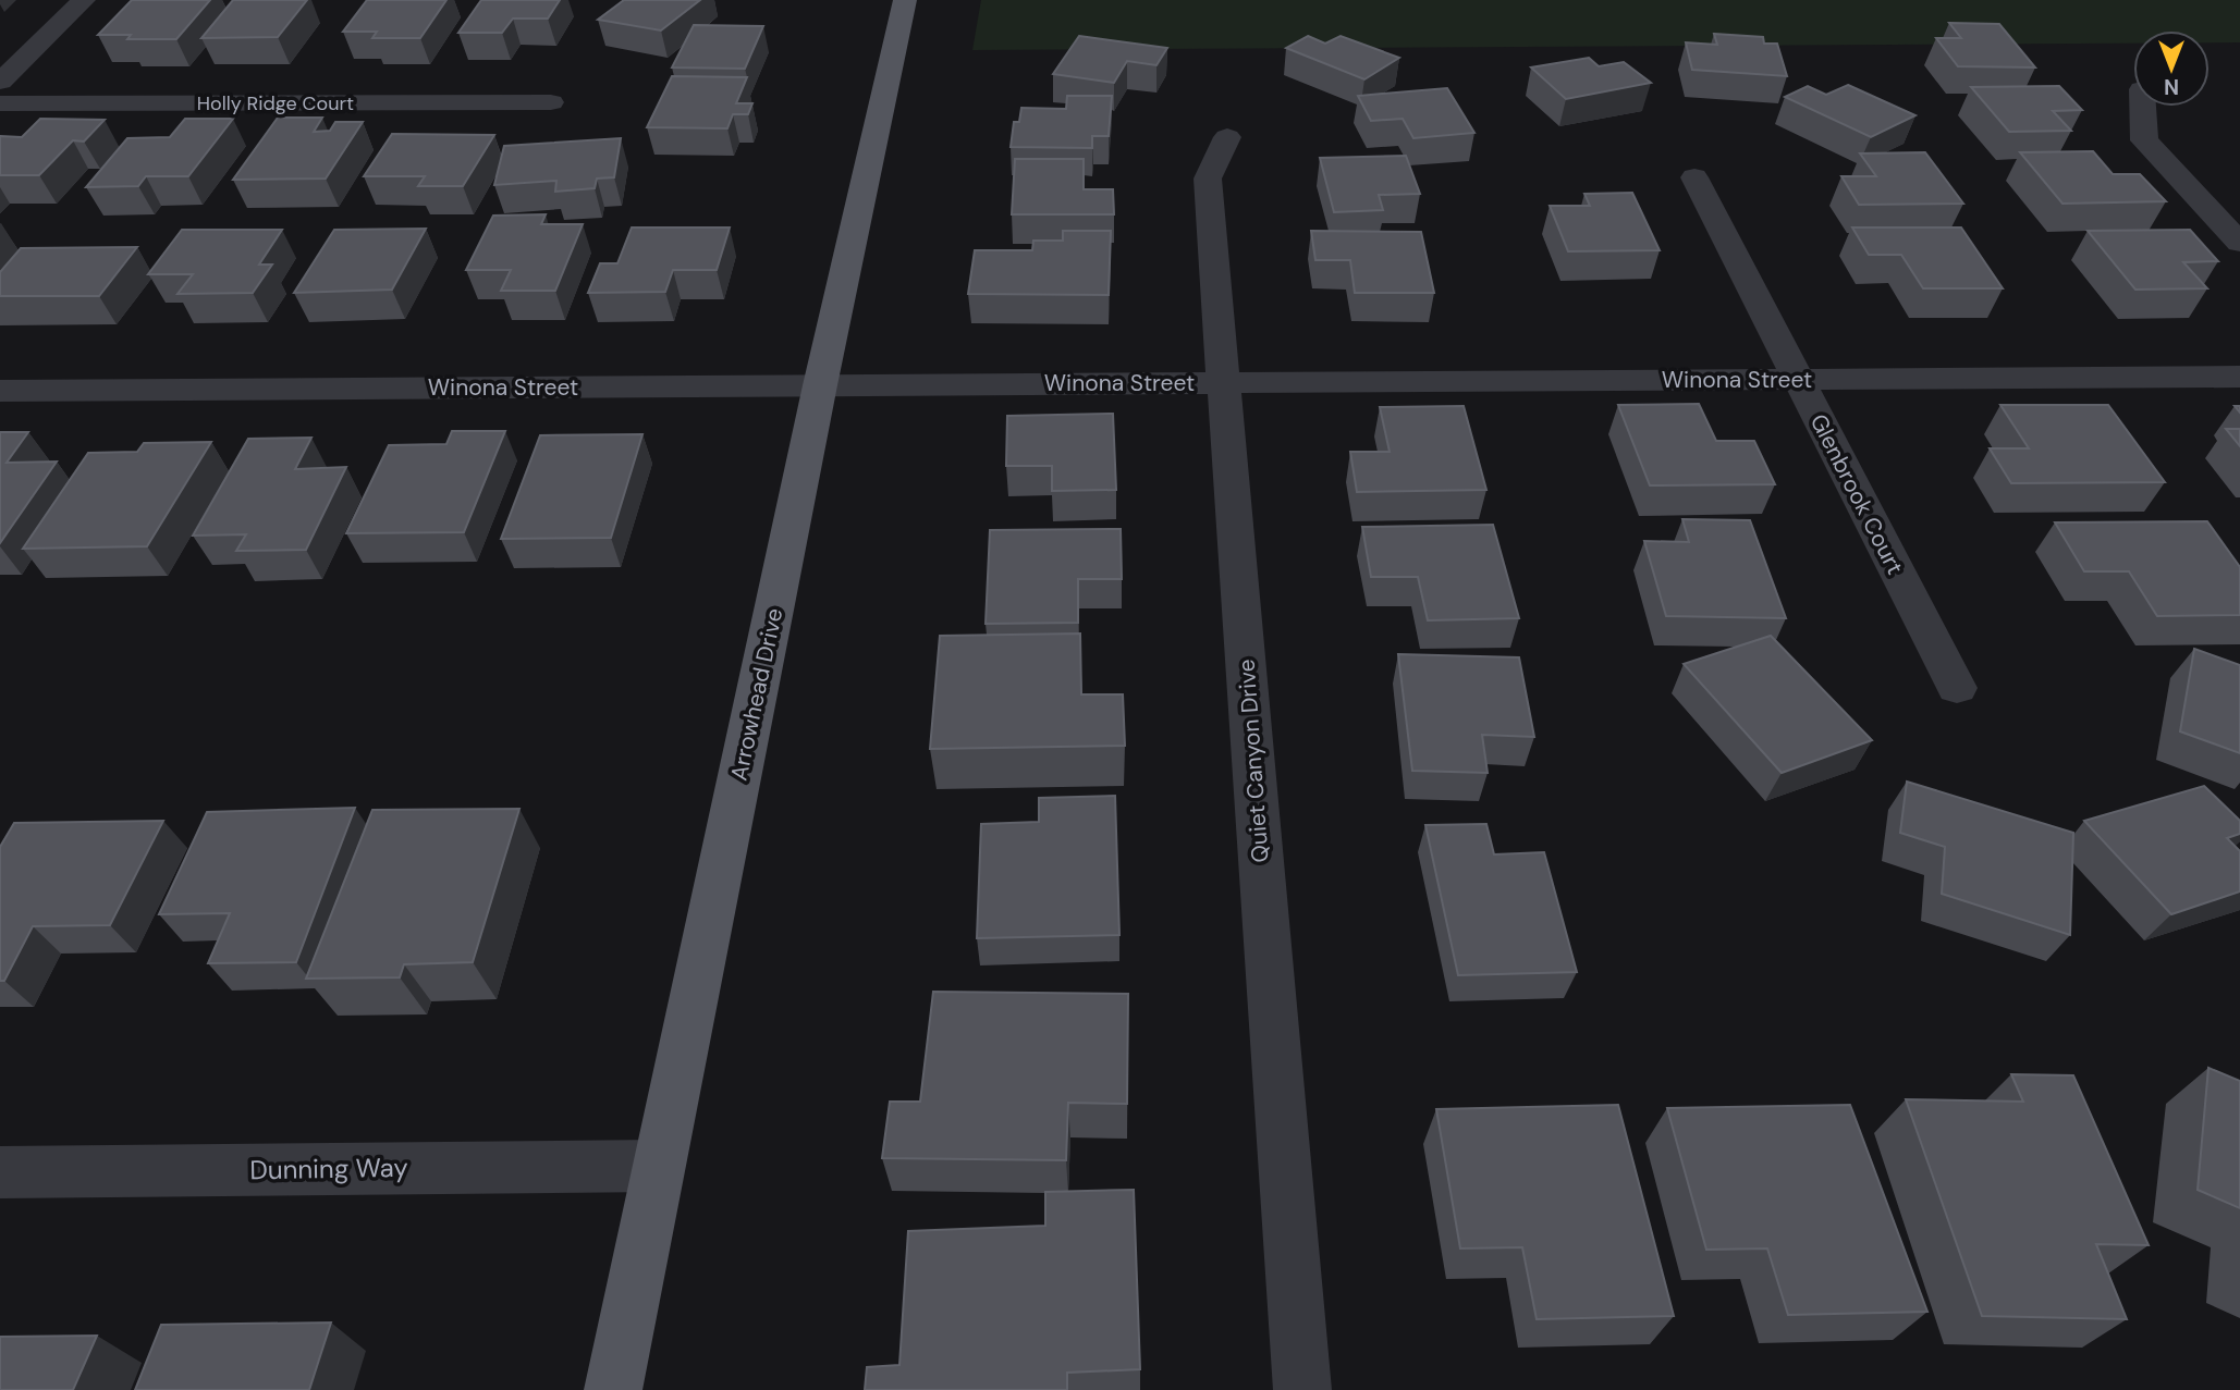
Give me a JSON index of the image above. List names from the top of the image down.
{
  "streets": {
    "main road": ["Arrowhead Drive"],
    "street": [
      "Holly Ridge Court",
      "Winona Street",
      "Glenbrook Court",
      "Quiet Canyon Drive",
      "Dunning Way"
    ]
  },
  "crossings": [
    ["Winona Street", "Glenbrook Court"],
    ["Winona Street", "Arrowhead Drive"],
    ["Winona Street", "Quiet Canyon Drive"],
    ["Arrowhead Drive", "Dunning Way"]
  ],
  "north": "bottom"
}
